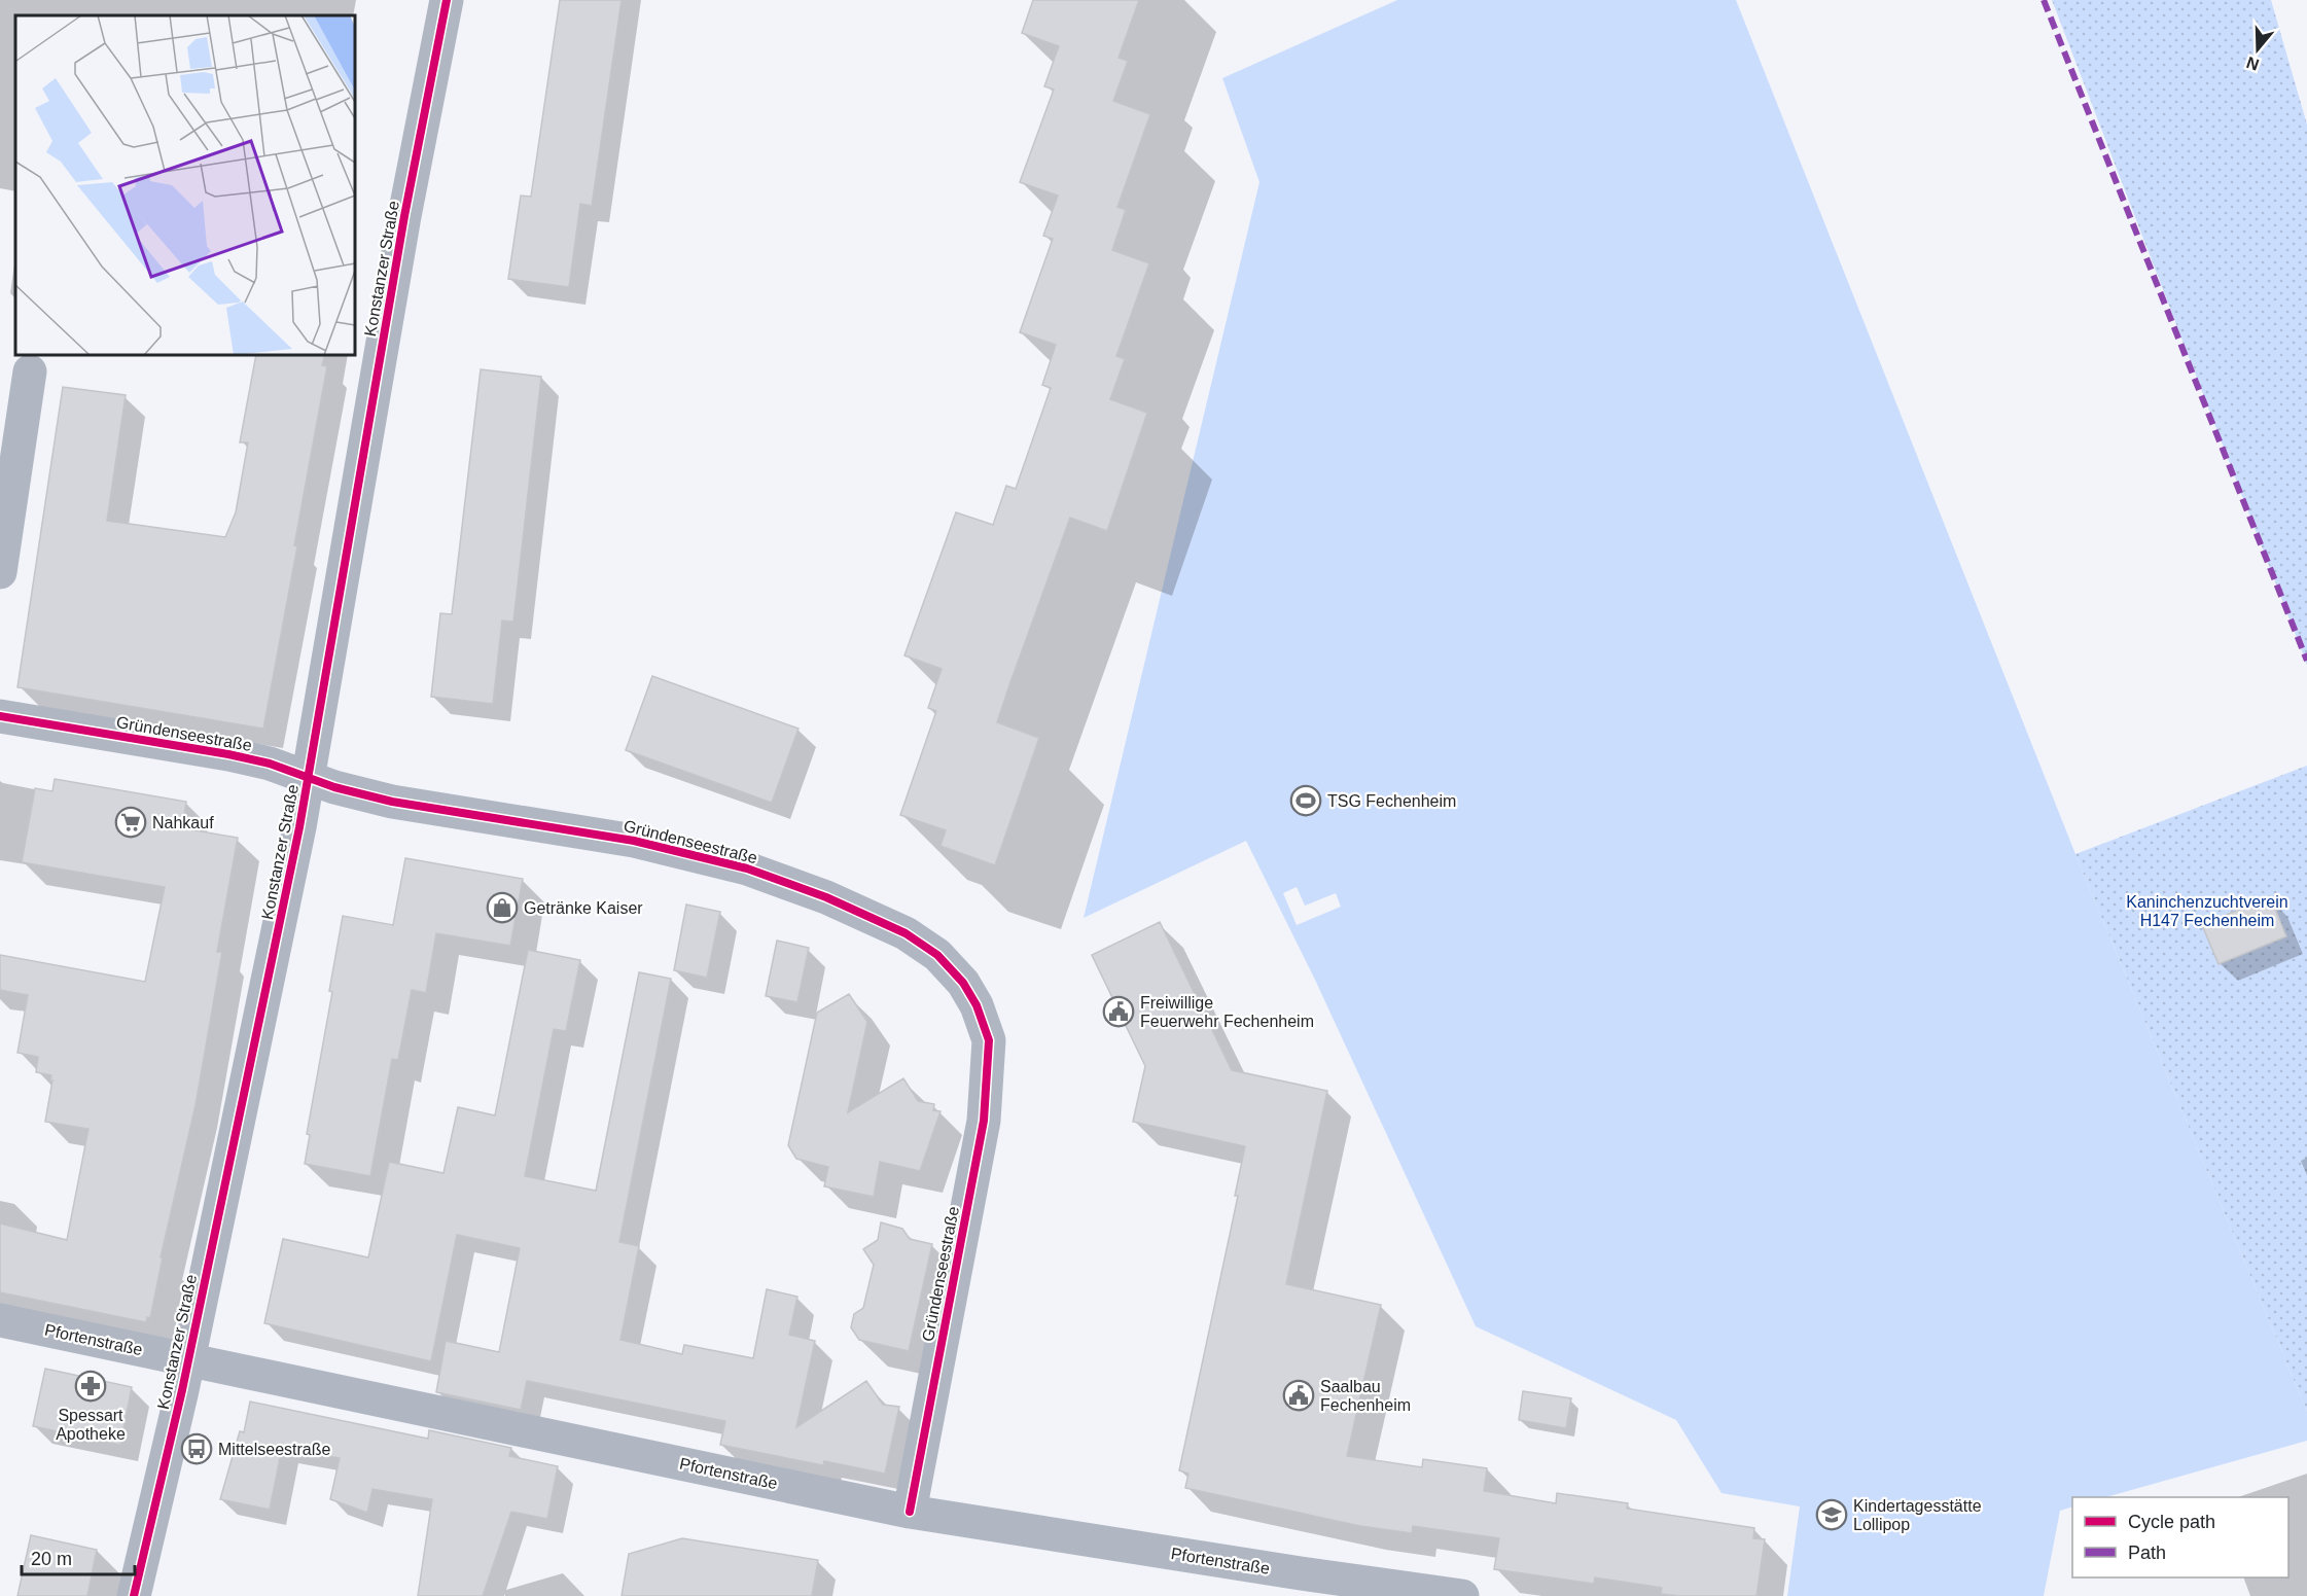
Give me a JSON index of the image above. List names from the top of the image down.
{
  "streets": {
    "street": ["Konstanzer Straße", "Gründenseestraße", "Pfortenstraße"]
  },
  "crossings": [
    ["Konstanzer Straße", "Gründenseestraße"],
    ["Konstanzer Straße", "Pfortenstraße"],
    ["Gründenseestraße", "Pfortenstraße"]
  ],
  "parks": ["Kaninchenzuchtverein H147 Fechenheim"],
  "places": {
    "sports": ["TSG Fechenheim"],
    "supermarket": ["Nahkauf"],
    "shop": ["Getränke Kaiser"],
    "public building": ["Freiwillige Feuerwehr Fechenheim", "Saalbau Fechenheim"],
    "pharmacy": ["Spessart Apotheke"],
    "bus stop": ["Mittelseestraße"],
    "school or university": ["Kindertagesstätte Lollipop"]
  },
  "legend": ["Cycle path", "Path"],
  "scale_bar": "20 m",
  "north": "bottom"
}
